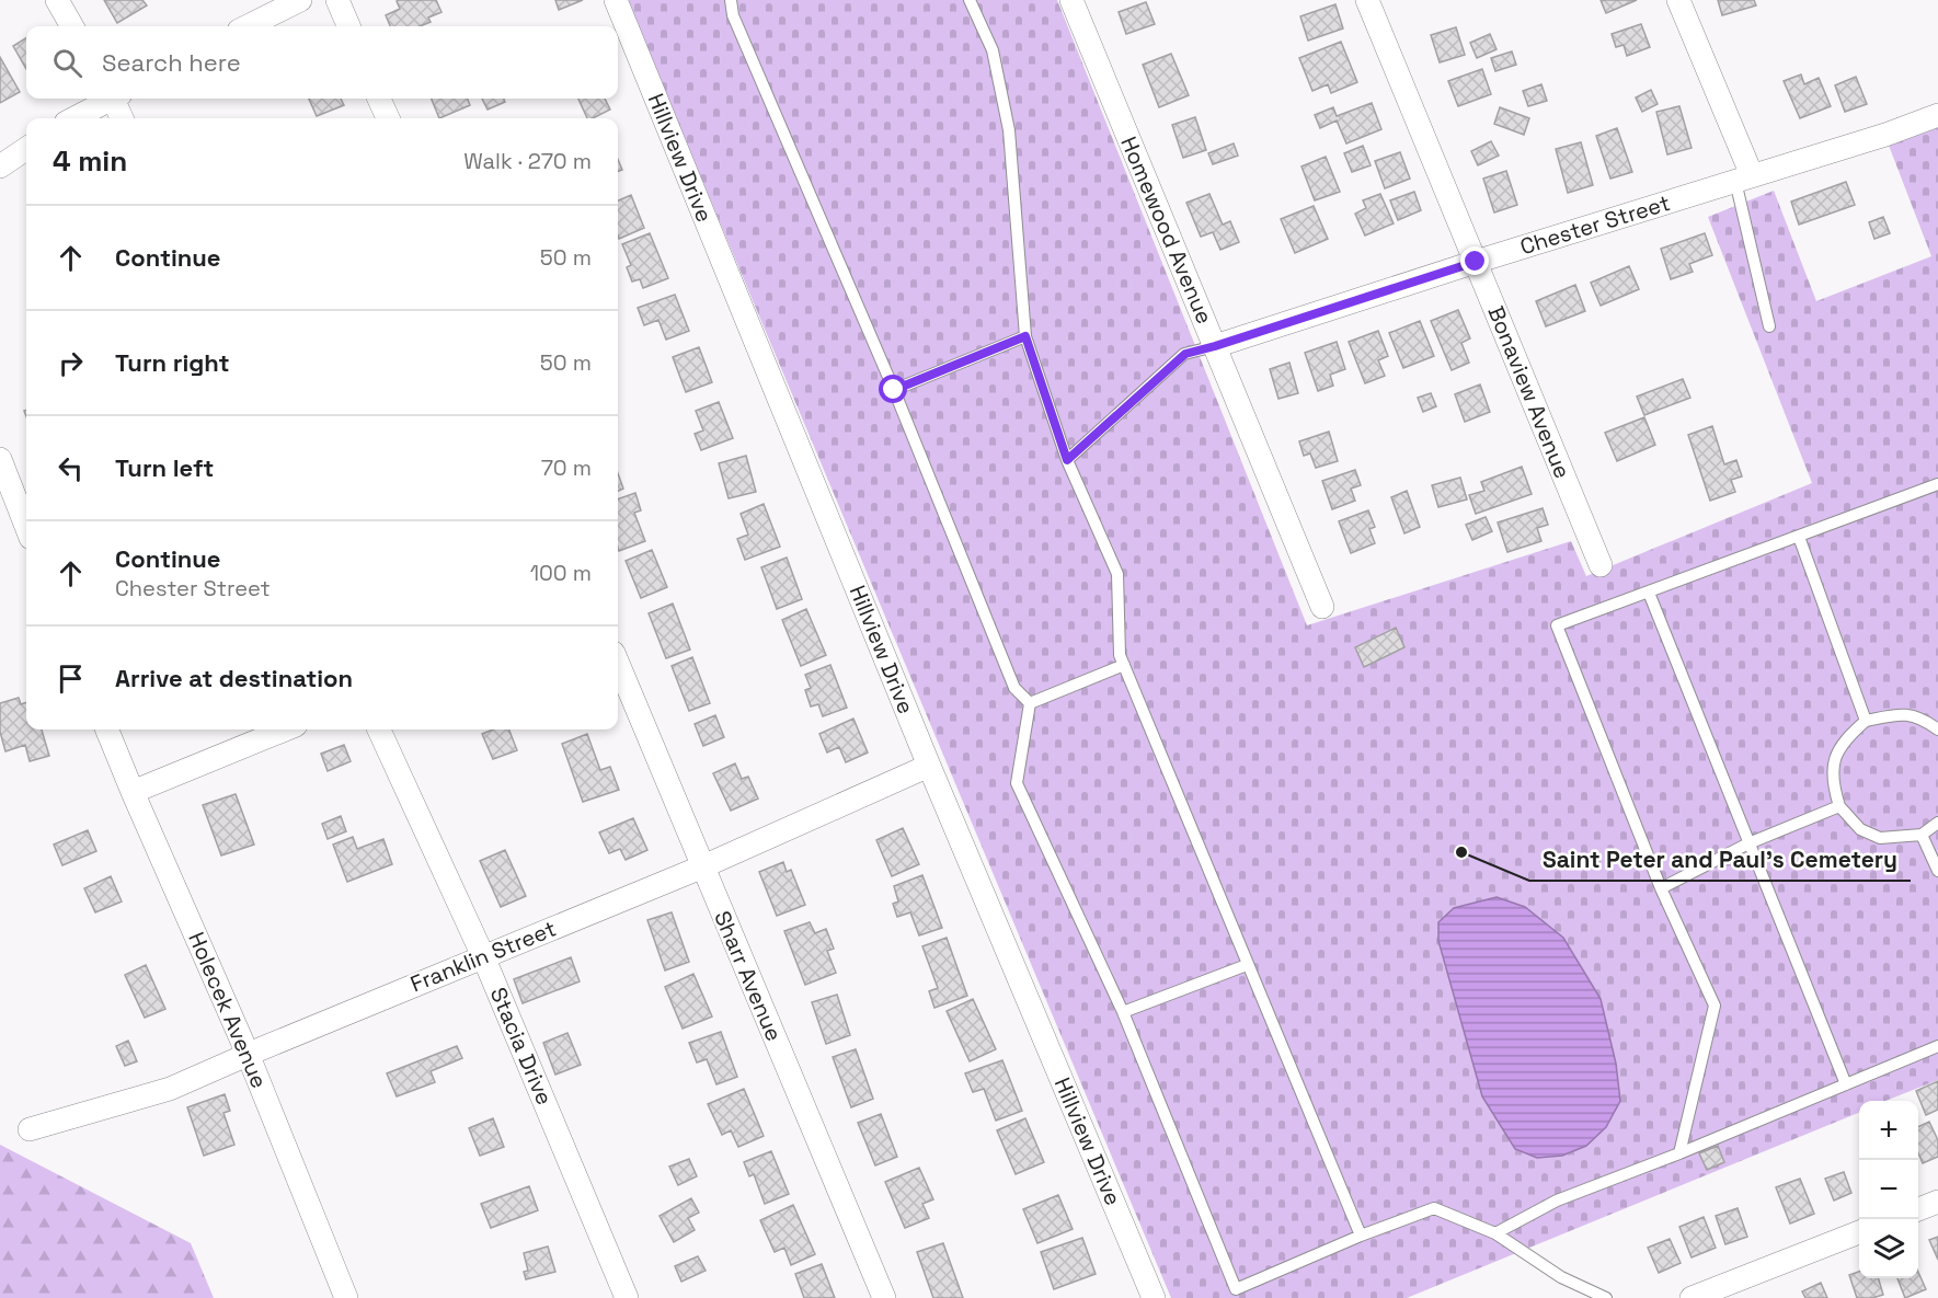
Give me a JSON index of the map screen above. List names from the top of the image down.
{
  "streets": {
    "street": [
      "Hillview Drive",
      "Chester Street",
      "Homewood Avenue",
      "Bonaview Avenue",
      "Franklin Street",
      "Sharr Avenue",
      "Holecek Avenue",
      "Stacia Drive"
    ]
  },
  "crossings": [
    ["Hillview Drive", "Franklin Street"],
    ["Chester Street", "Homewood Avenue"],
    ["Chester Street", "Bonaview Avenue"],
    ["Franklin Street", "Sharr Avenue"],
    ["Franklin Street", "Holecek Avenue"],
    ["Franklin Street", "Stacia Drive"]
  ],
  "places": ["Saint Peter and Paul's Cemetery"],
  "page": {
    "search": "Search here",
    "heading": ["4 min", "Walk · 270 m"],
    "list": [
      ["Continue", "50 m"],
      ["Turn right", "50 m"],
      ["Turn left", "70 m"],
      ["Continue", "Chester Street", "100 m"],
      "Arrive at destination"
    ],
    "map_buttons": ["+", "−"]
  }
}
